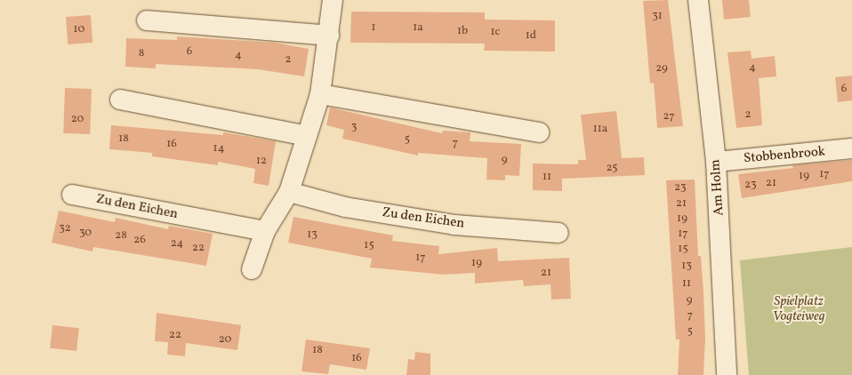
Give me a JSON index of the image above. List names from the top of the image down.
{
  "streets": {
    "street": ["Stobbenbrook", "Am Holm", "Zu den Eichen"]
  },
  "crossings": [
    ["Stobbenbrook", "Am Holm"]
  ],
  "parks": ["Spielplatz Vogteiweg"],
  "house_numbers": [
    "31",
    "1",
    "1a",
    "10",
    "1b",
    "1c",
    "1d",
    "6",
    "8",
    "4",
    "2",
    "4",
    "29",
    "6",
    "2",
    "27",
    "20",
    "3",
    "11a",
    "18",
    "5",
    "7",
    "16",
    "14",
    "9",
    "12",
    "25",
    "17",
    "19",
    "11",
    "21",
    "23",
    "23",
    "21",
    "19",
    "32",
    "30",
    "17",
    "13",
    "28",
    "26",
    "24",
    "15",
    "22",
    "15",
    "17",
    "19",
    "13",
    "21",
    "11",
    "9",
    "7",
    "5",
    "22",
    "20",
    "18",
    "16"
  ]
}
